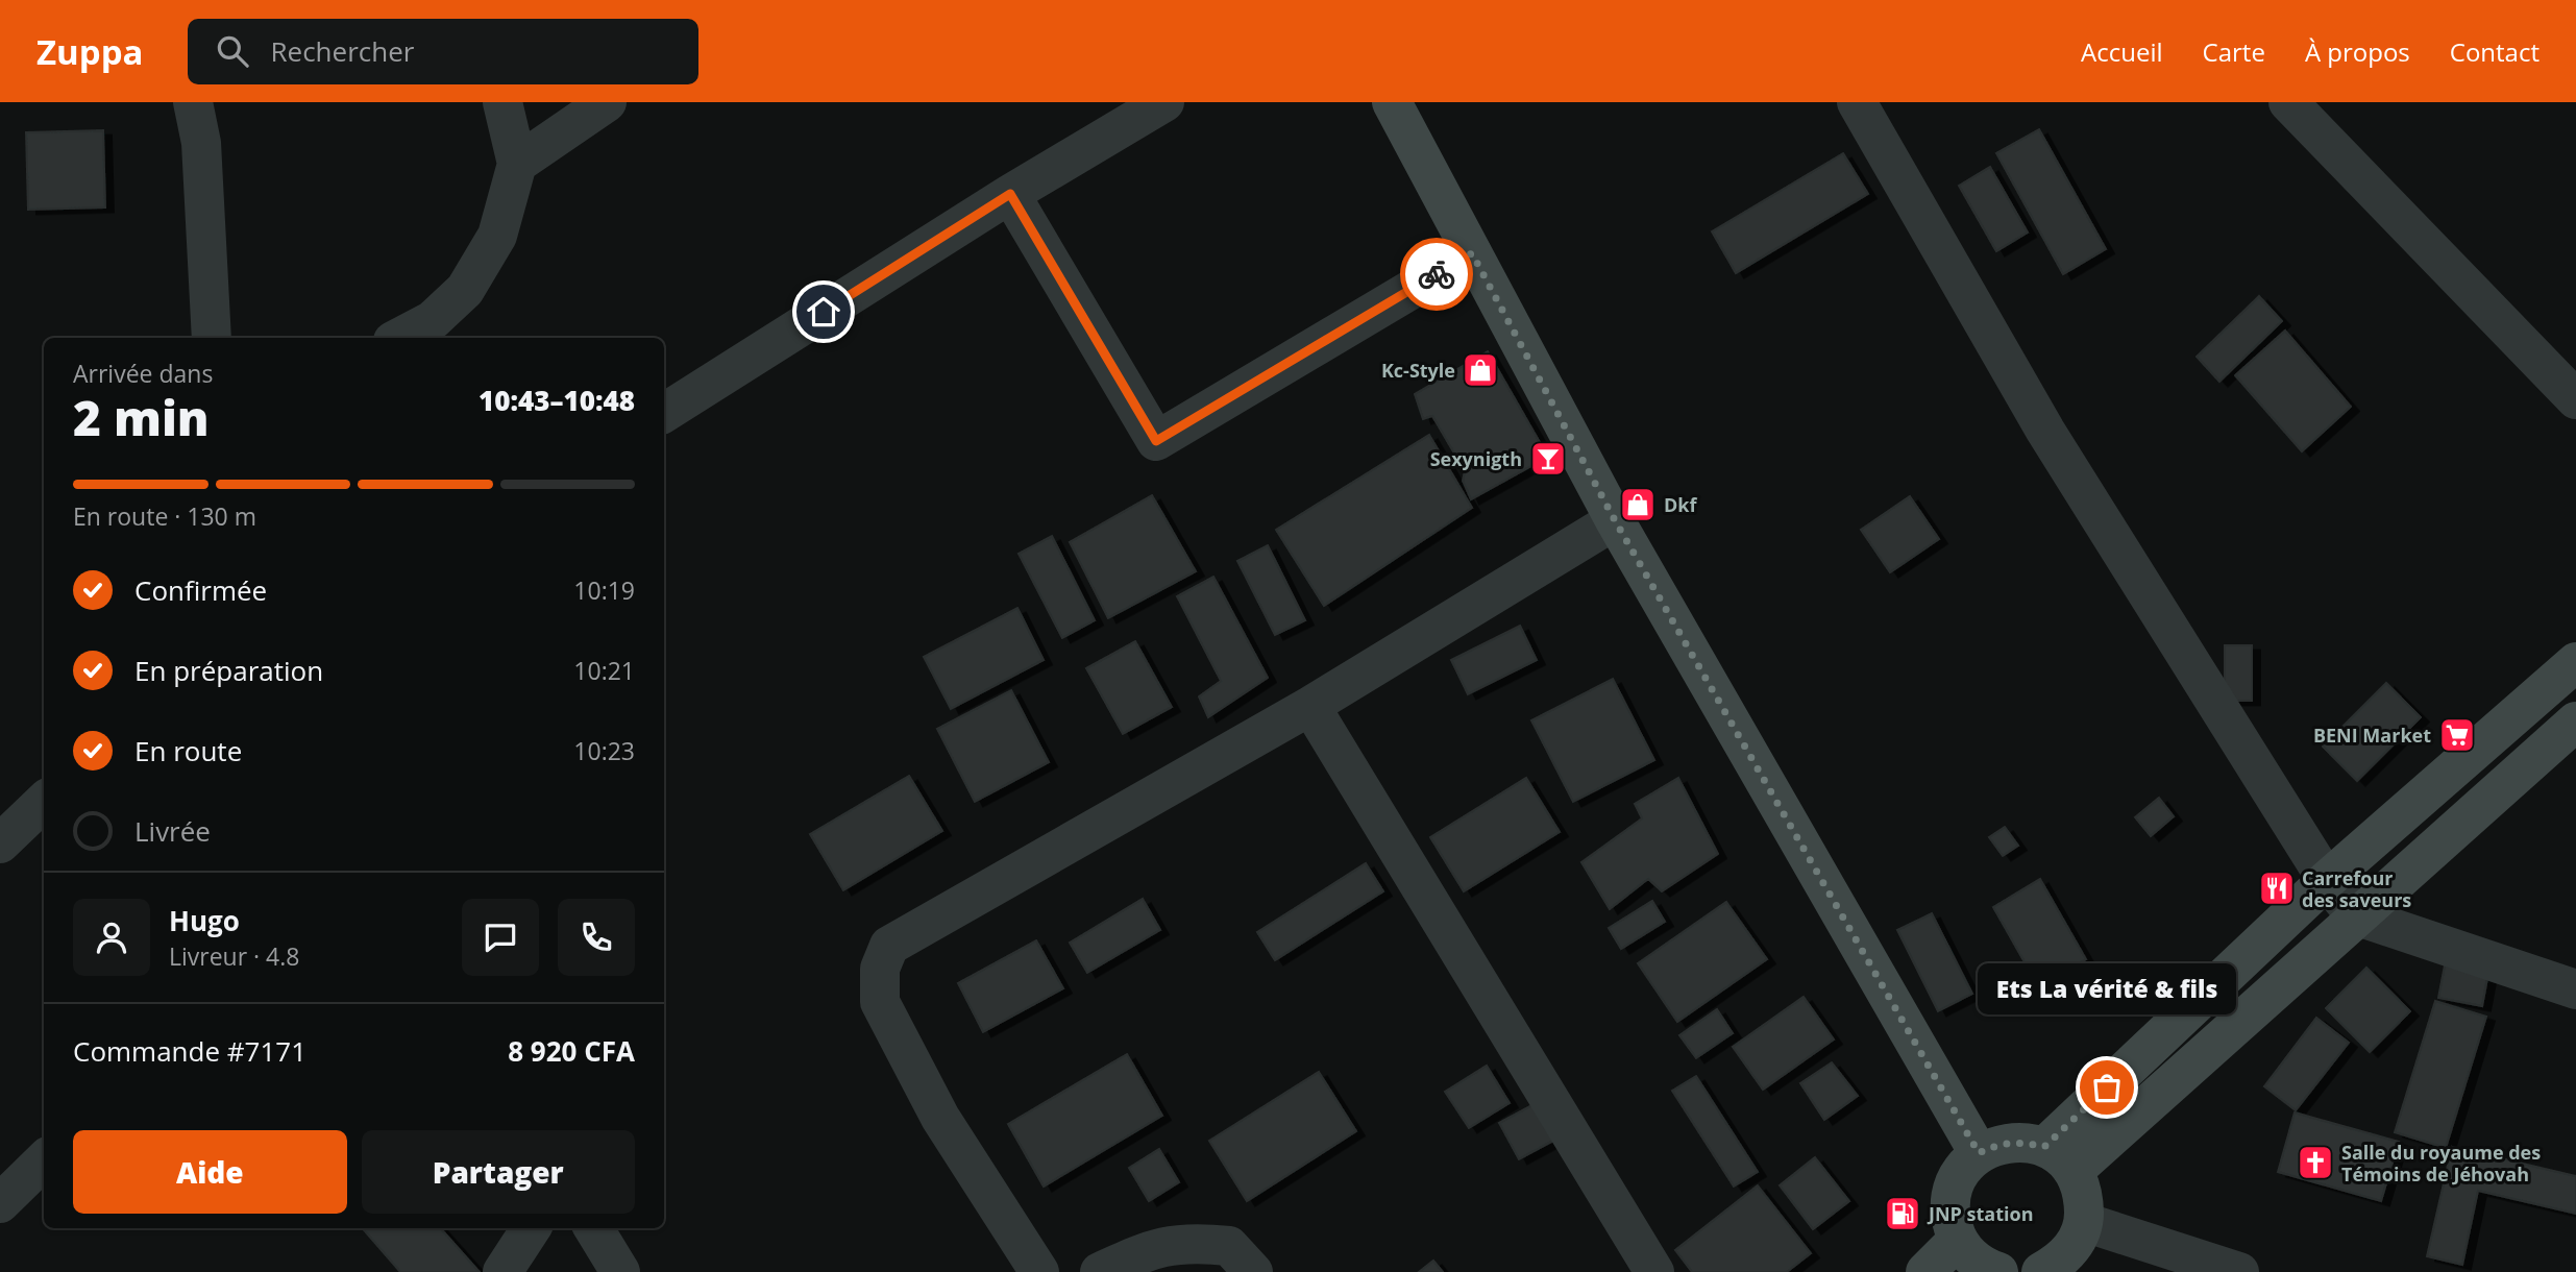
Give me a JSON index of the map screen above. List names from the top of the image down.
{
  "places": {
    "shop": ["Kc-Style", "Dkf"],
    "bar": ["Sexynigth"],
    "supermarket": ["BENI Market"],
    "restaurant": ["Carrefour des saveurs"],
    "other": ["Ets La vérité & fils"],
    "church": ["Salle du royaume des Témoins de Jéhovah"],
    "fuel station": ["JNP station"]
  },
  "page": {
    "header": "Zuppa",
    "search": "Rechercher",
    "nav": [
      "Accueil",
      "Carte",
      "À propos",
      "Contact"
    ],
    "heading": ["2 min", "Arrivée dans", "10:43–10:48"],
    "panel": [
      "Hugo",
      "Livreur · 4.8",
      "Commande #7171",
      "8 920 CFA"
    ],
    "bar": "En route · 130 m",
    "list": [
      ["Confirmée", "10:19"],
      ["En préparation", "10:21"],
      ["En route", "10:23"],
      "Livrée"
    ],
    "bubble": "Ets La vérité & fils",
    "buttons": ["Aide", "Partager"]
  }
}
